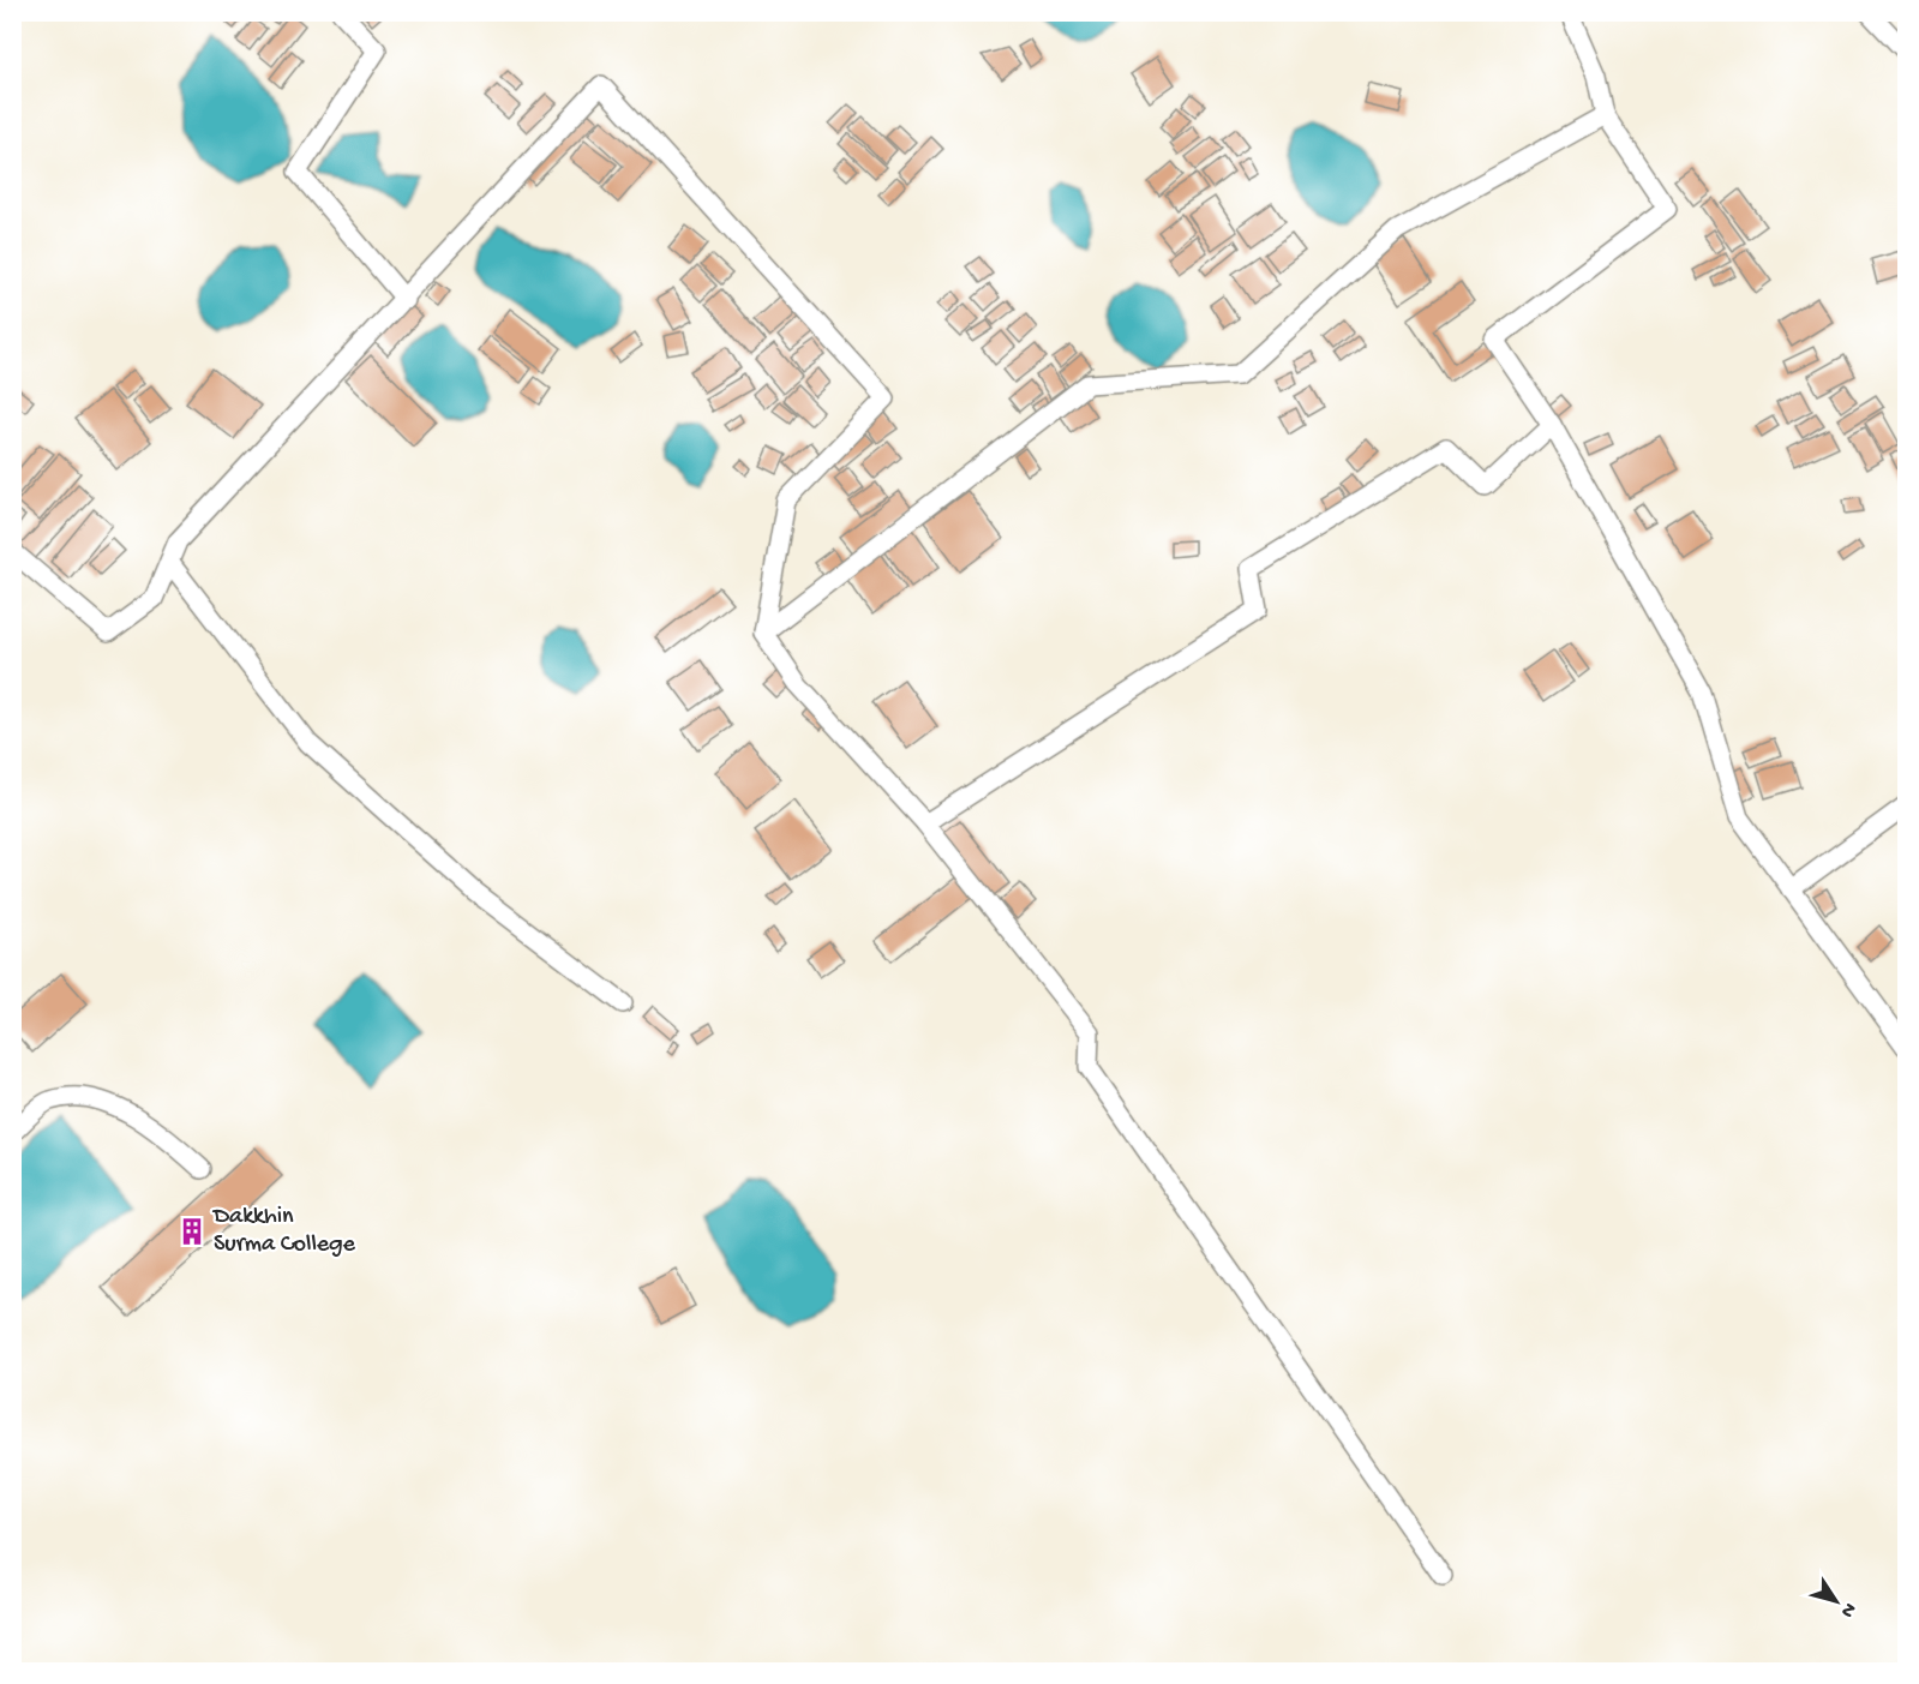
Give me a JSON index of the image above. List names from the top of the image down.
{
  "places": {
    "building": ["Dakkhin Surma College"]
  },
  "north": "bottom right"
}
